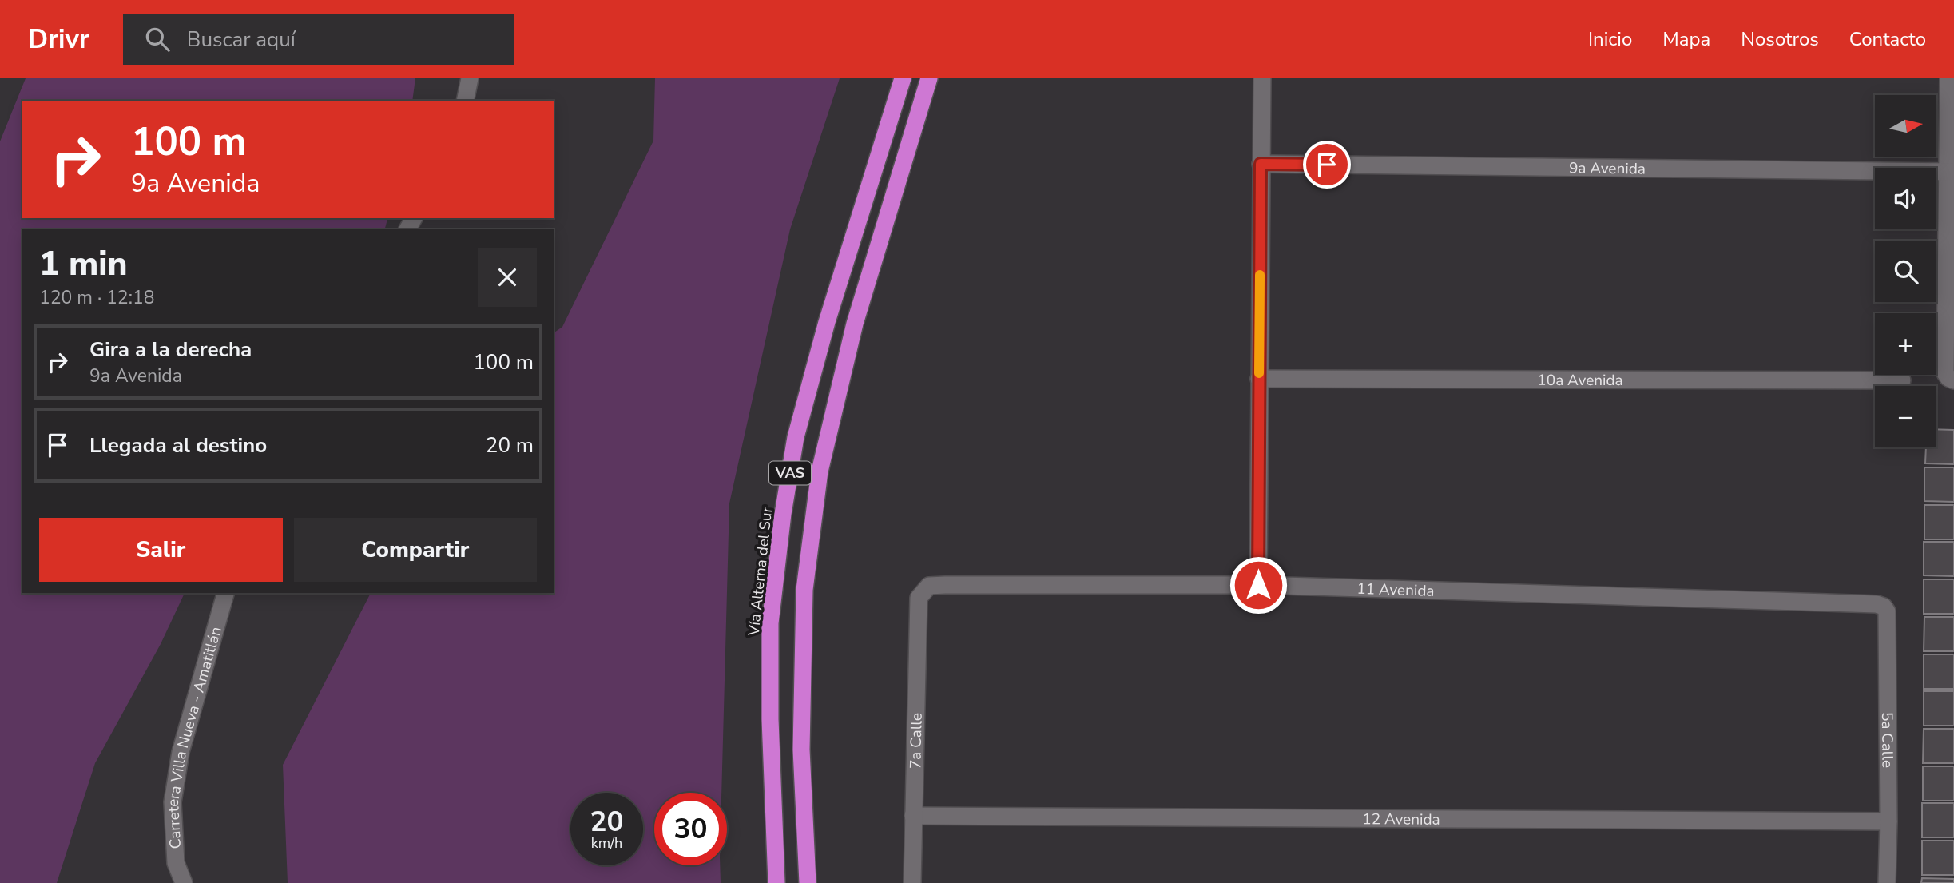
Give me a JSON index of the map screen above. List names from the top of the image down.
{
  "streets": {
    "highway": ["VAS", "Vía Alterna del Sur"],
    "street": [
      "9a Avenida",
      "10a Avenida",
      "11 Avenida",
      "Carretera Villa Nueva - Amatitlán",
      "7a Calle",
      "5a Calle",
      "12 Avenida"
    ]
  },
  "crossings": [
    ["11 Avenida", "7a Calle"],
    ["11 Avenida", "5a Calle"],
    ["7a Calle", "12 Avenida"],
    ["5a Calle", "12 Avenida"]
  ],
  "north": "right",
  "page": {
    "header": "Drivr",
    "search": "Buscar aquí",
    "nav": [
      "Inicio",
      "Mapa",
      "Nosotros",
      "Contacto"
    ],
    "map_buttons": ["+", "−"],
    "turn": ["100 m", "9a Avenida"],
    "heading": ["1 min", "120 m · 12:18"],
    "list": [
      {
        "name": "Gira a la derecha",
        "note": "9a Avenida",
        "value": "100 m"
      },
      {
        "name": "Llegada al destino",
        "value": "20 m"
      }
    ],
    "buttons": ["Salir", "Compartir"],
    "speed": "20 km/h",
    "limit": "30"
  }
}
